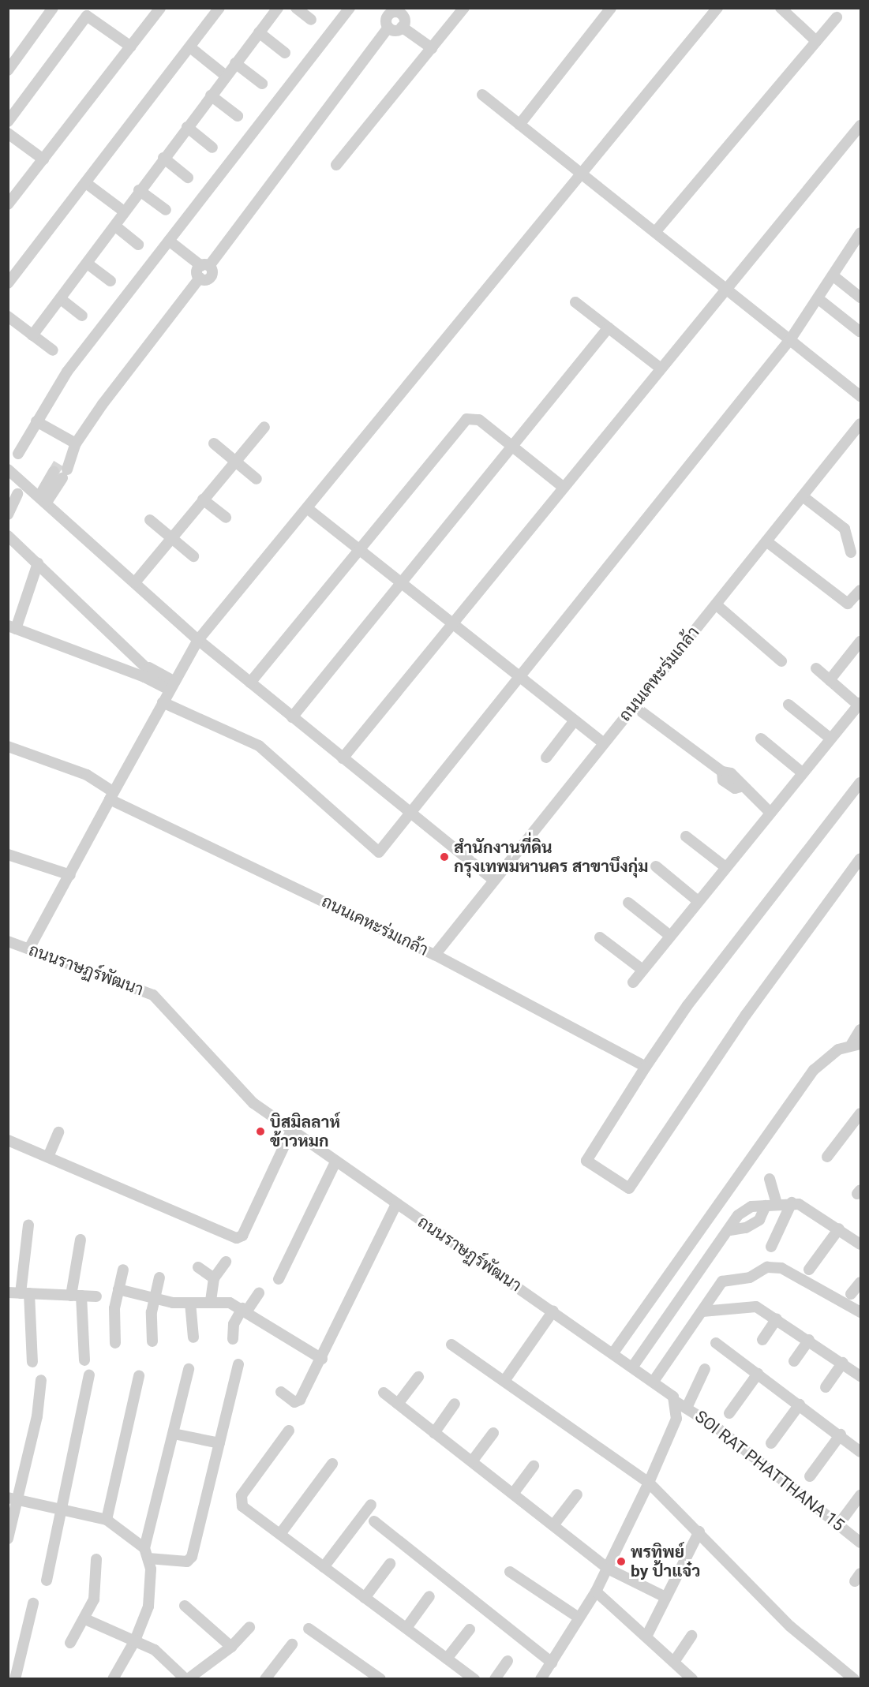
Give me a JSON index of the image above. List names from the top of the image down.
{
  "streets": {
    "street": ["ถนนเคหะร่มเกล้า", "ถนนราษฏร์พัฒนา", "SOI RAT PHATTHANA 15"]
  },
  "crossings": [
    ["ถนนราษฏร์พัฒนา", "SOI RAT PHATTHANA 15"]
  ],
  "places": ["สำนักงานที่ดิน กรุงเทพมหานคร สาขาบึงกุ่ม", "บิสมิลลาห์ ข้าวหมก", "พรทิพย์ by ป้าแจ๋ว"]
}
